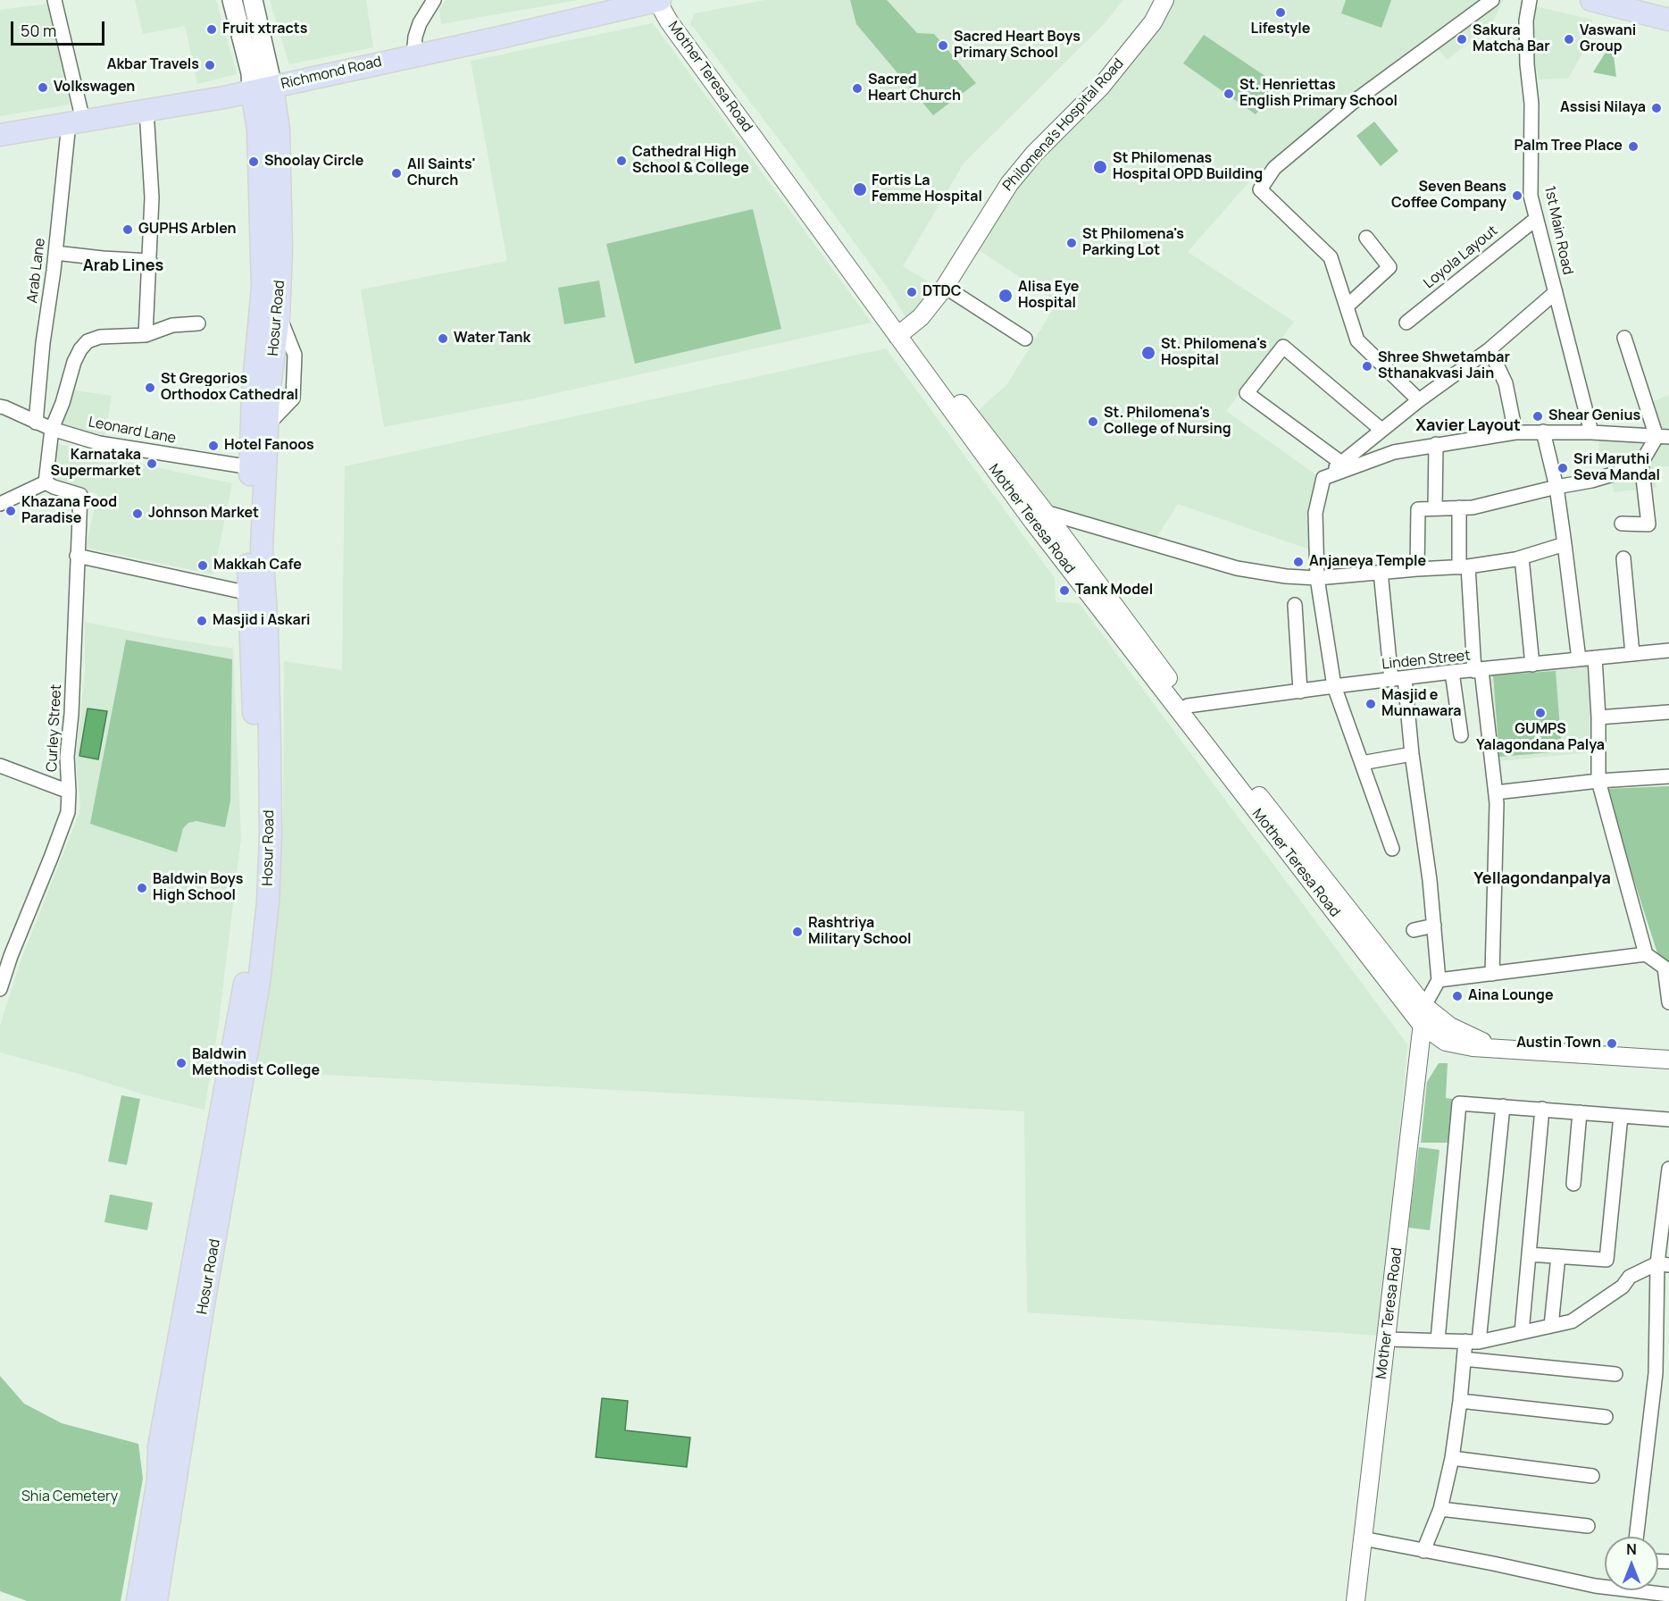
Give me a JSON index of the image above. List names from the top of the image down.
{
  "streets": {
    "main road": ["Richmond Road", "Hosur Road"],
    "street": [
      "Mother Teresa Road",
      "Philomena's Hospital Road",
      "1st Main Road",
      "Loyola Layout",
      "Arab Lane",
      "Leonard Lane",
      "Linden Street",
      "Curley Street"
    ]
  },
  "crossings": [
    ["Richmond Road", "Mother Teresa Road"],
    ["Richmond Road", "Arab Lane"],
    ["Richmond Road", "Hosur Road"],
    ["Mother Teresa Road", "Philomena's Hospital Road"],
    ["Mother Teresa Road", "Linden Street"],
    ["1st Main Road", "Loyola Layout"],
    ["Arab Lane", "Leonard Lane"],
    ["Hosur Road", "Leonard Lane"]
  ],
  "districts": ["Arab Lines", "Xavier Layout", "Yellagondanpalya"],
  "parks": ["Shia Cemetery"],
  "places": [
    "Lifestyle",
    "Fruit xtracts",
    "Sakura Matcha Bar",
    "Vaswani Group",
    "Sacred Heart Boys Primary School",
    "Akbar Travels",
    "Volkswagen",
    "Sacred Heart Church",
    "St. Henriettas English Primary School",
    "Assisi Nilaya",
    "Palm Tree Place",
    "Cathedral High School & College",
    "Shoolay Circle",
    "St Philomenas Hospital OPD Building",
    "All Saints' Church",
    "Fortis La Femme Hospital",
    "Seven Beans Coffee Company",
    "GUPHS Arblen",
    "St Philomena's Parking Lot",
    "DTDC",
    "Alisa Eye Hospital",
    "Water Tank",
    "St. Philomena's Hospital",
    "Shree Shwetambar Sthanakvasi Jain",
    "St Gregorios Orthodox Cathedral",
    "Shear Genius",
    "St. Philomena's College of Nursing",
    "Hotel Fanoos",
    "Karnataka Supermarket",
    "Sri Maruthi Seva Mandal",
    "Khazana Food Paradise",
    "Johnson Market",
    "Anjaneya Temple",
    "Makkah Cafe",
    "Tank Model",
    "Masjid i Askari",
    "Masjid e Munnawara",
    "GUMPS Yalagondana Palya",
    "Baldwin Boys High School",
    "Rashtriya Military School",
    "Aina Lounge",
    "Austin Town",
    "Baldwin Methodist College"
  ],
  "scale_bar": "50 m",
  "north": "top"
}
